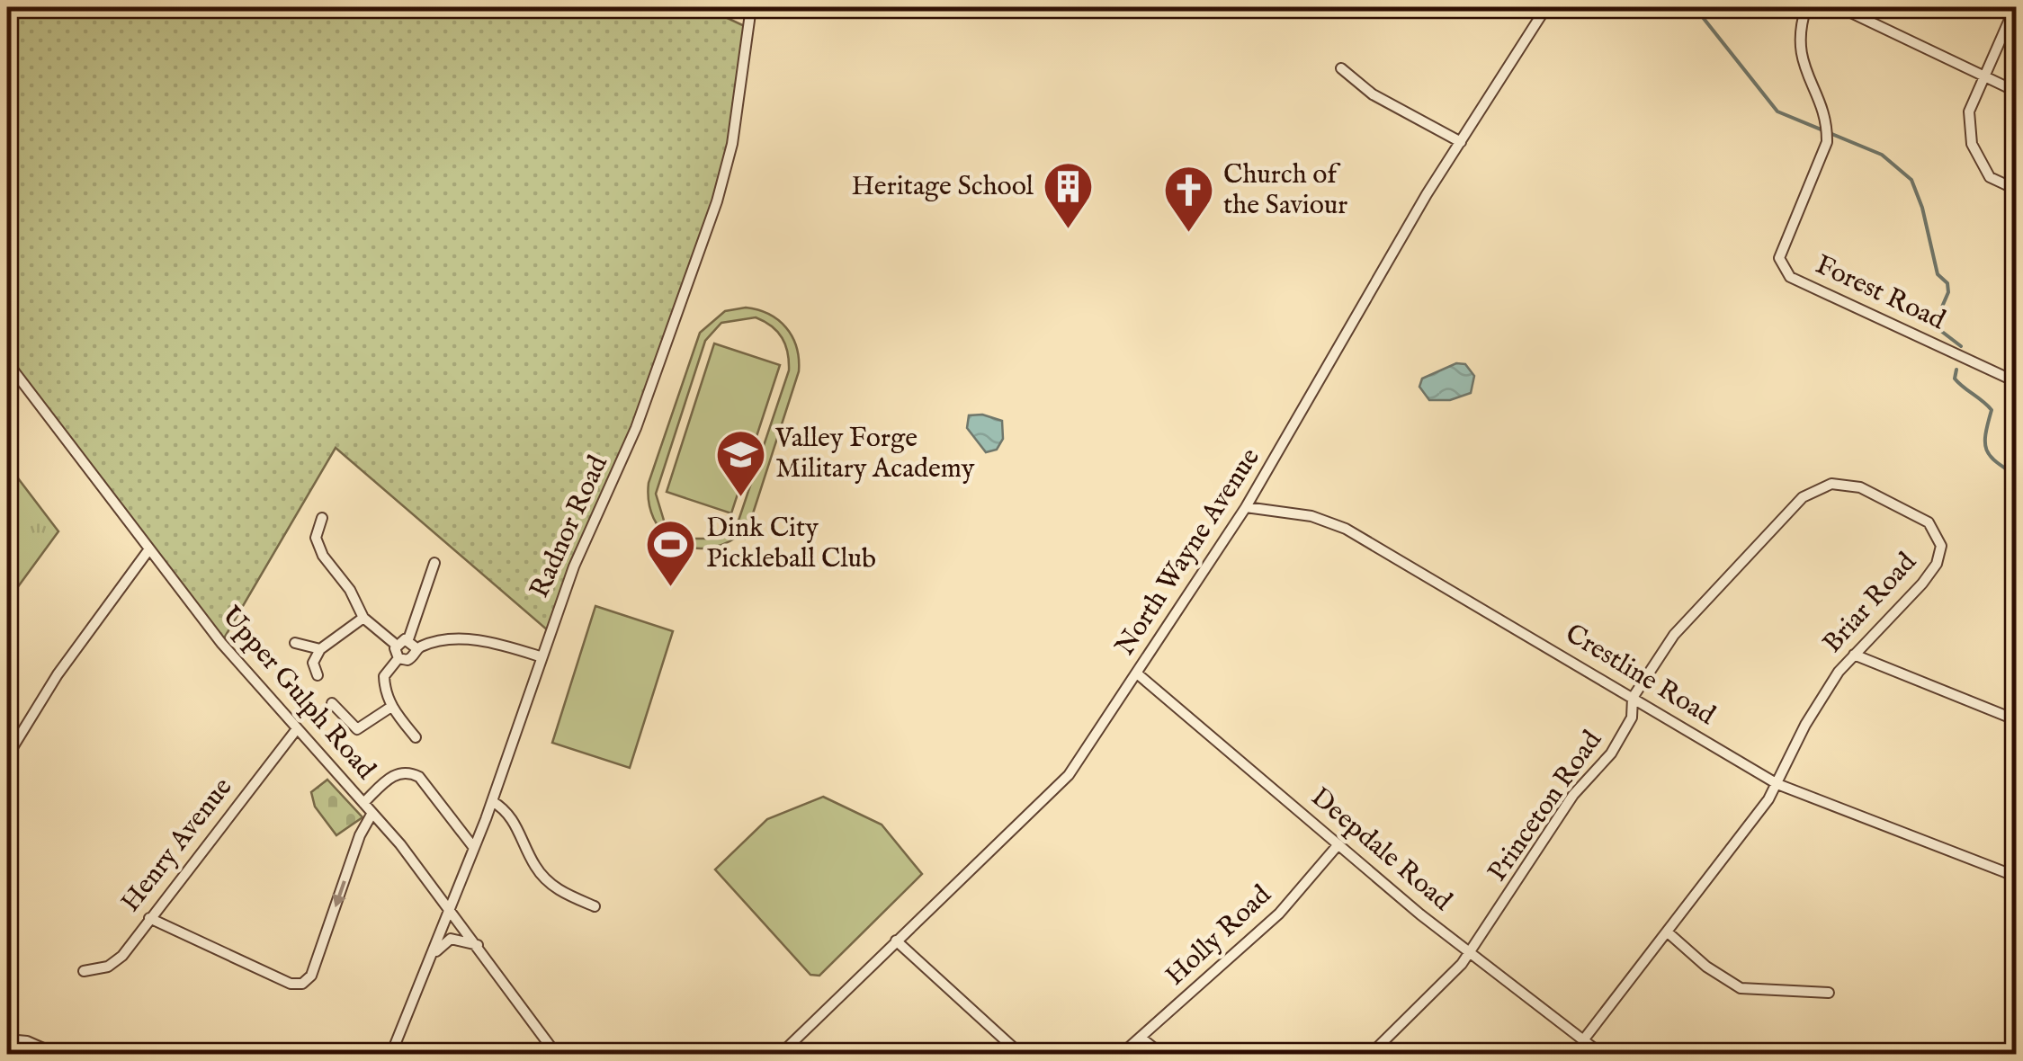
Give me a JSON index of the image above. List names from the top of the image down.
{
  "streets": {
    "street": [
      "Forest Road",
      "Radnor Road",
      "North Wayne Avenue",
      "Briar Road",
      "Crestline Road",
      "Upper Gulph Road",
      "Princeton Road",
      "Henry Avenue",
      "Deepdale Road",
      "Holly Road"
    ]
  },
  "crossings": [
    ["Radnor Road", "Upper Gulph Road"],
    ["North Wayne Avenue", "Crestline Road"],
    ["North Wayne Avenue", "Deepdale Road"],
    ["Briar Road", "Crestline Road"],
    ["Briar Road", "Princeton Road"],
    ["Briar Road", "Deepdale Road"],
    ["Crestline Road", "Princeton Road"],
    ["Upper Gulph Road", "Henry Avenue"],
    ["Princeton Road", "Deepdale Road"],
    ["Deepdale Road", "Holly Road"]
  ],
  "places": {
    "building": ["Heritage School"],
    "church": ["Church of the Saviour"],
    "school or university": ["Valley Forge Military Academy"],
    "sports": ["Dink City Pickleball Club"]
  }
}
